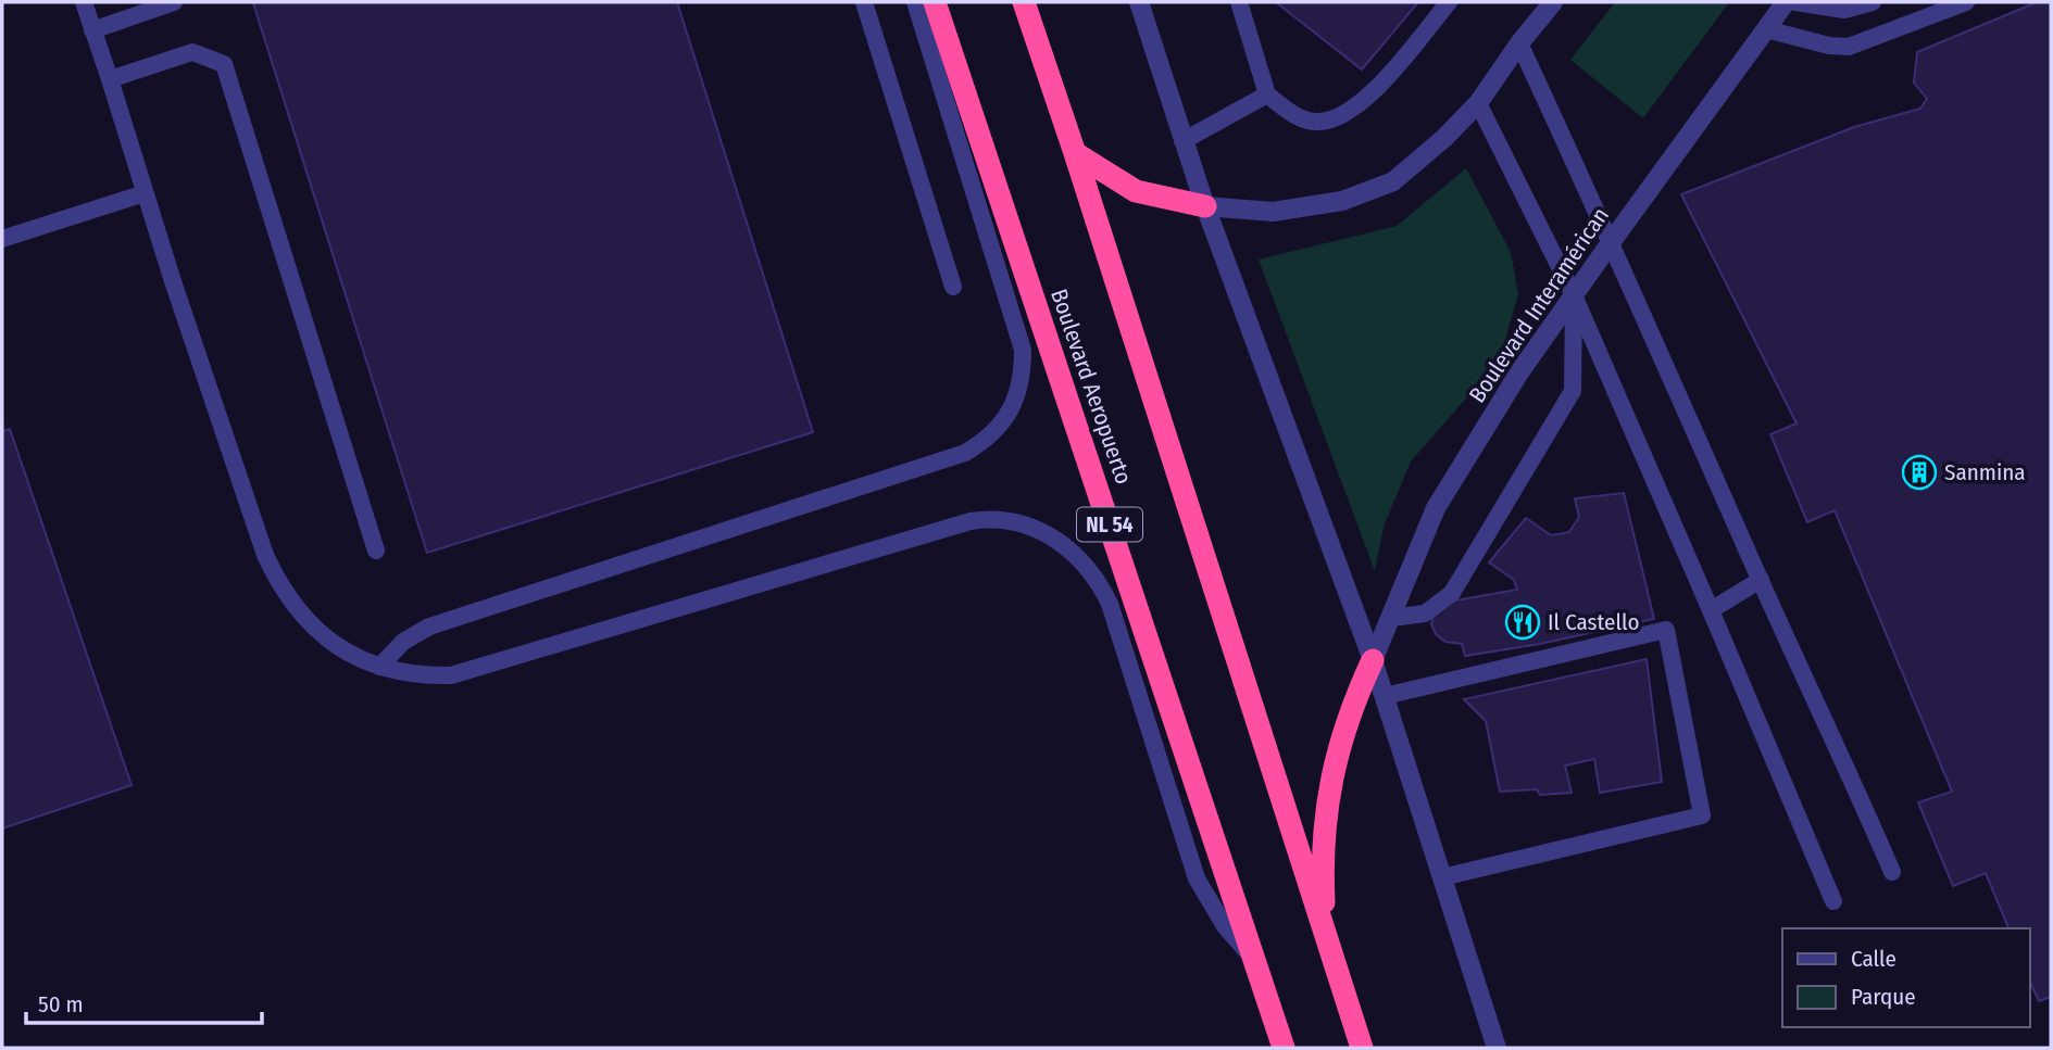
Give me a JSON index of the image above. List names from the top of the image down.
{
  "streets": {
    "highway": ["Boulevard Aeropuerto", "NL 54"],
    "street": ["Boulevard Interamérican"]
  },
  "places": {
    "building": ["Sanmina"],
    "restaurant": ["Il Castello"]
  },
  "legend": ["Calle", "Parque"],
  "scale_bar": "50 m"
}
